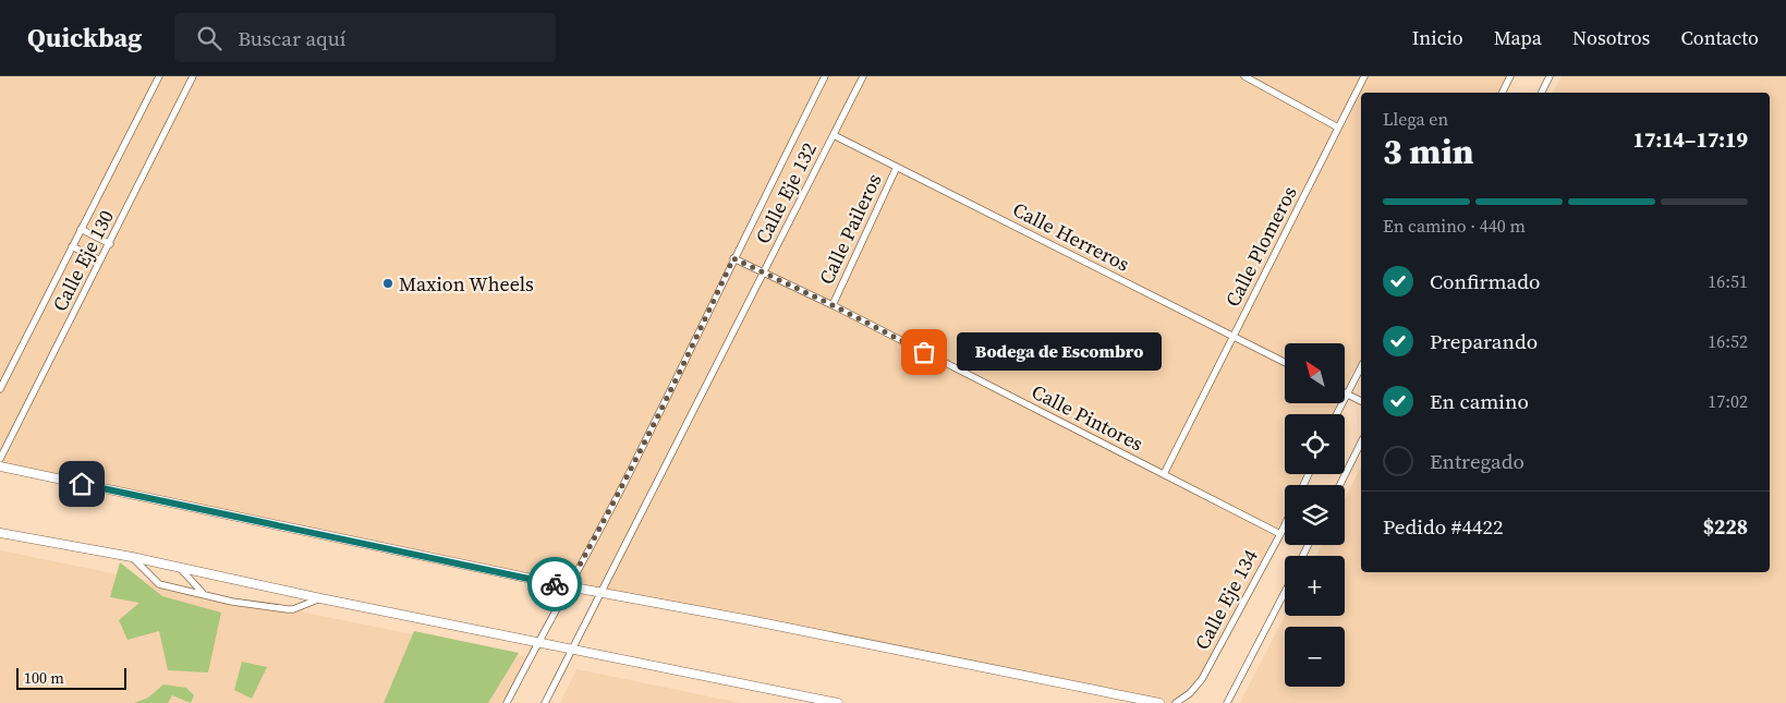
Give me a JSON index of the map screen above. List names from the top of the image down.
{
  "streets": {
    "street": [
      "Calle Eje 132",
      "Calle Paileros",
      "Calle Herreros",
      "Calle Plomeros",
      "Calle Eje 130",
      "Calle Pintores",
      "Calle Eje 134"
    ]
  },
  "crossings": [
    ["Calle Eje 132", "Calle Herreros"],
    ["Calle Eje 132", "Calle Pintores"],
    ["Calle Paileros", "Calle Herreros"],
    ["Calle Paileros", "Calle Pintores"],
    ["Calle Herreros", "Calle Plomeros"],
    ["Calle Plomeros", "Calle Pintores"],
    ["Calle Pintores", "Calle Eje 134"]
  ],
  "places": ["Maxion Wheels", "Bodega de Escombro"],
  "scale_bar": "100 m",
  "north": "top left",
  "page": {
    "header": "Quickbag",
    "search": "Buscar aquí",
    "nav": [
      "Inicio",
      "Mapa",
      "Nosotros",
      "Contacto"
    ],
    "heading": ["3 min", "Llega en", "17:14–17:19"],
    "panel": ["Pedido #4422", "$228"],
    "bar": "En camino · 440 m",
    "list": [
      ["Confirmado", "16:51"],
      ["Preparando", "16:52"],
      ["En camino", "17:02"],
      "Entregado"
    ],
    "bubble": "Bodega de Escombro",
    "map_buttons": ["+", "−"],
    "scale": "100 m"
  }
}
